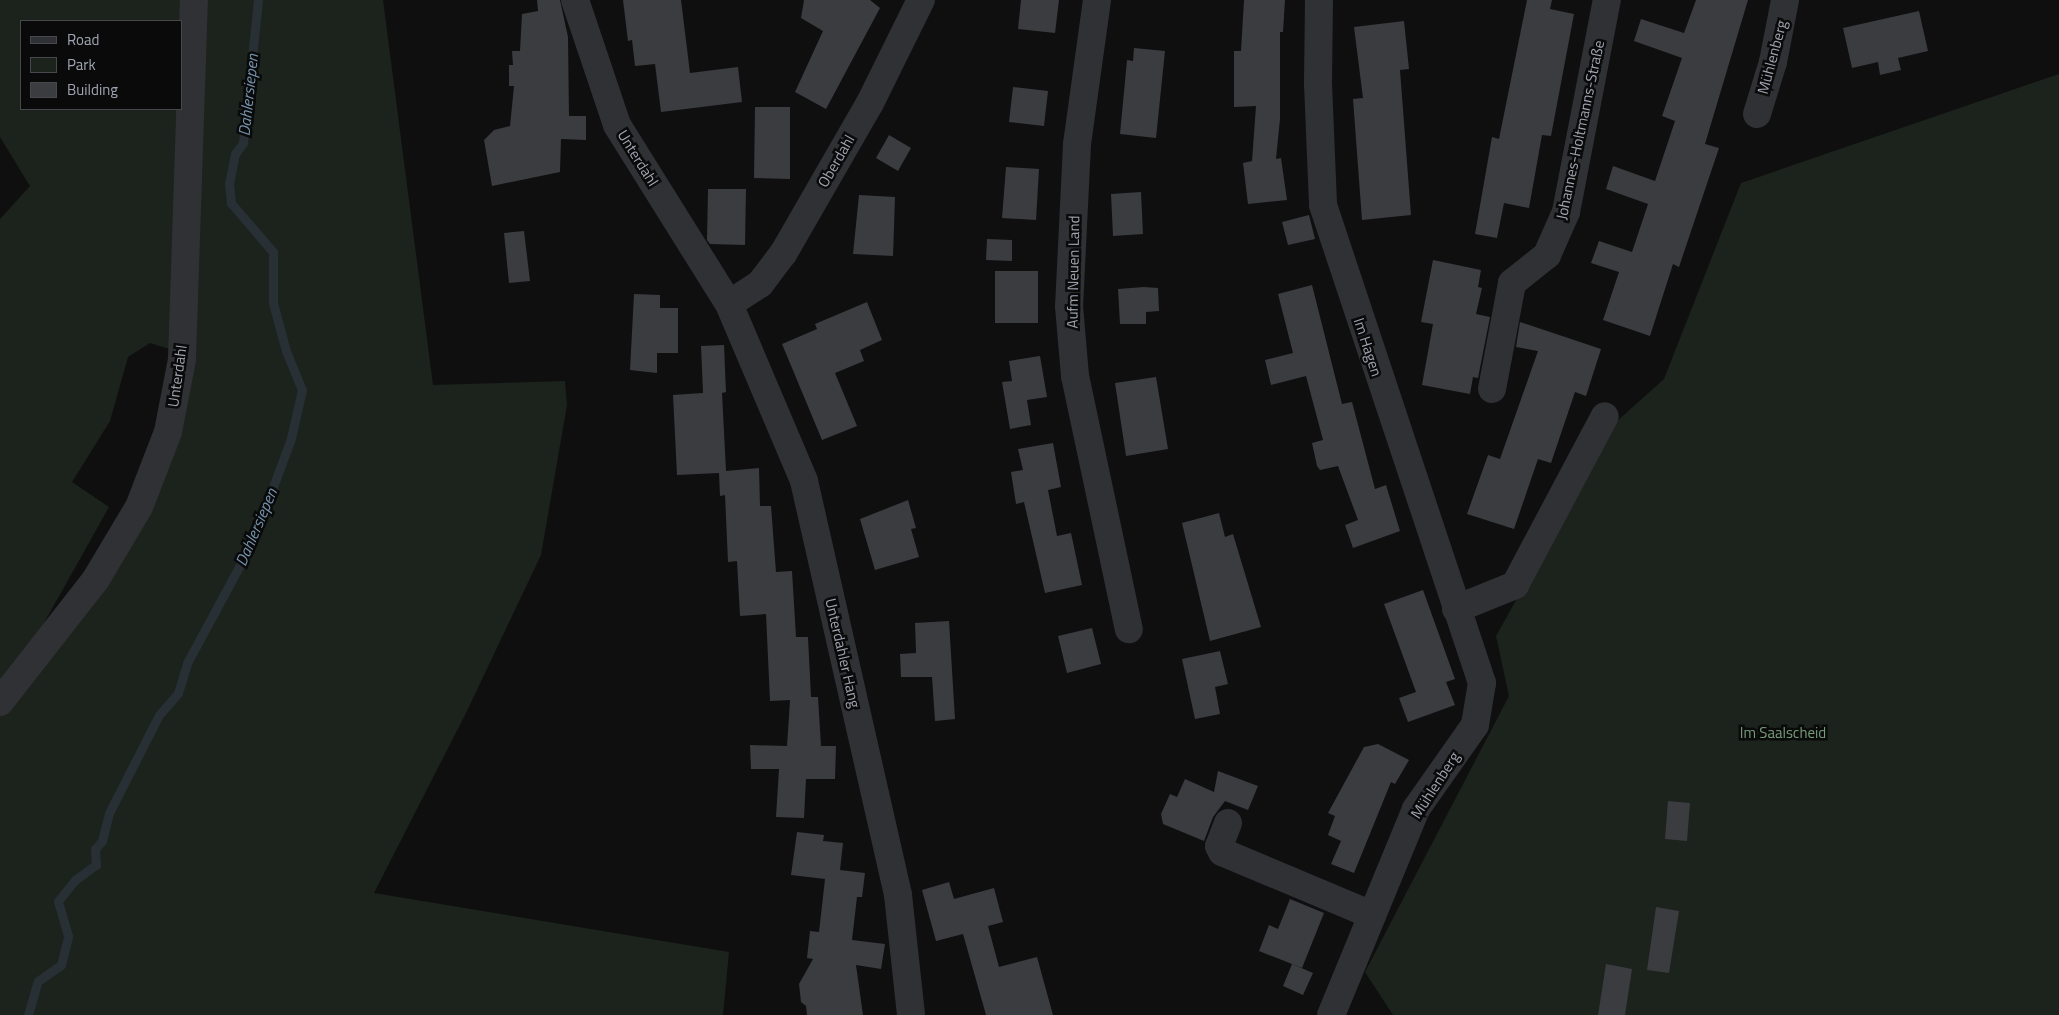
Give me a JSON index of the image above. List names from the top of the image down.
{
  "streets": {
    "street": [
      "Mühlenberg",
      "Johannes-Holtmanns-Straße",
      "Unterdahl",
      "Oberdahl",
      "Aufm Neuen Land",
      "Im Hagen",
      "Unterdahler Hang"
    ]
  },
  "crossings": [
    ["Mühlenberg", "Im Hagen"],
    ["Unterdahl", "Oberdahl"],
    ["Unterdahl", "Unterdahler Hang"],
    ["Oberdahl", "Unterdahler Hang"]
  ],
  "water": ["Dahlersiepen"],
  "parks": ["Im Saalscheid"],
  "legend": ["Road", "Park", "Building"]
}
